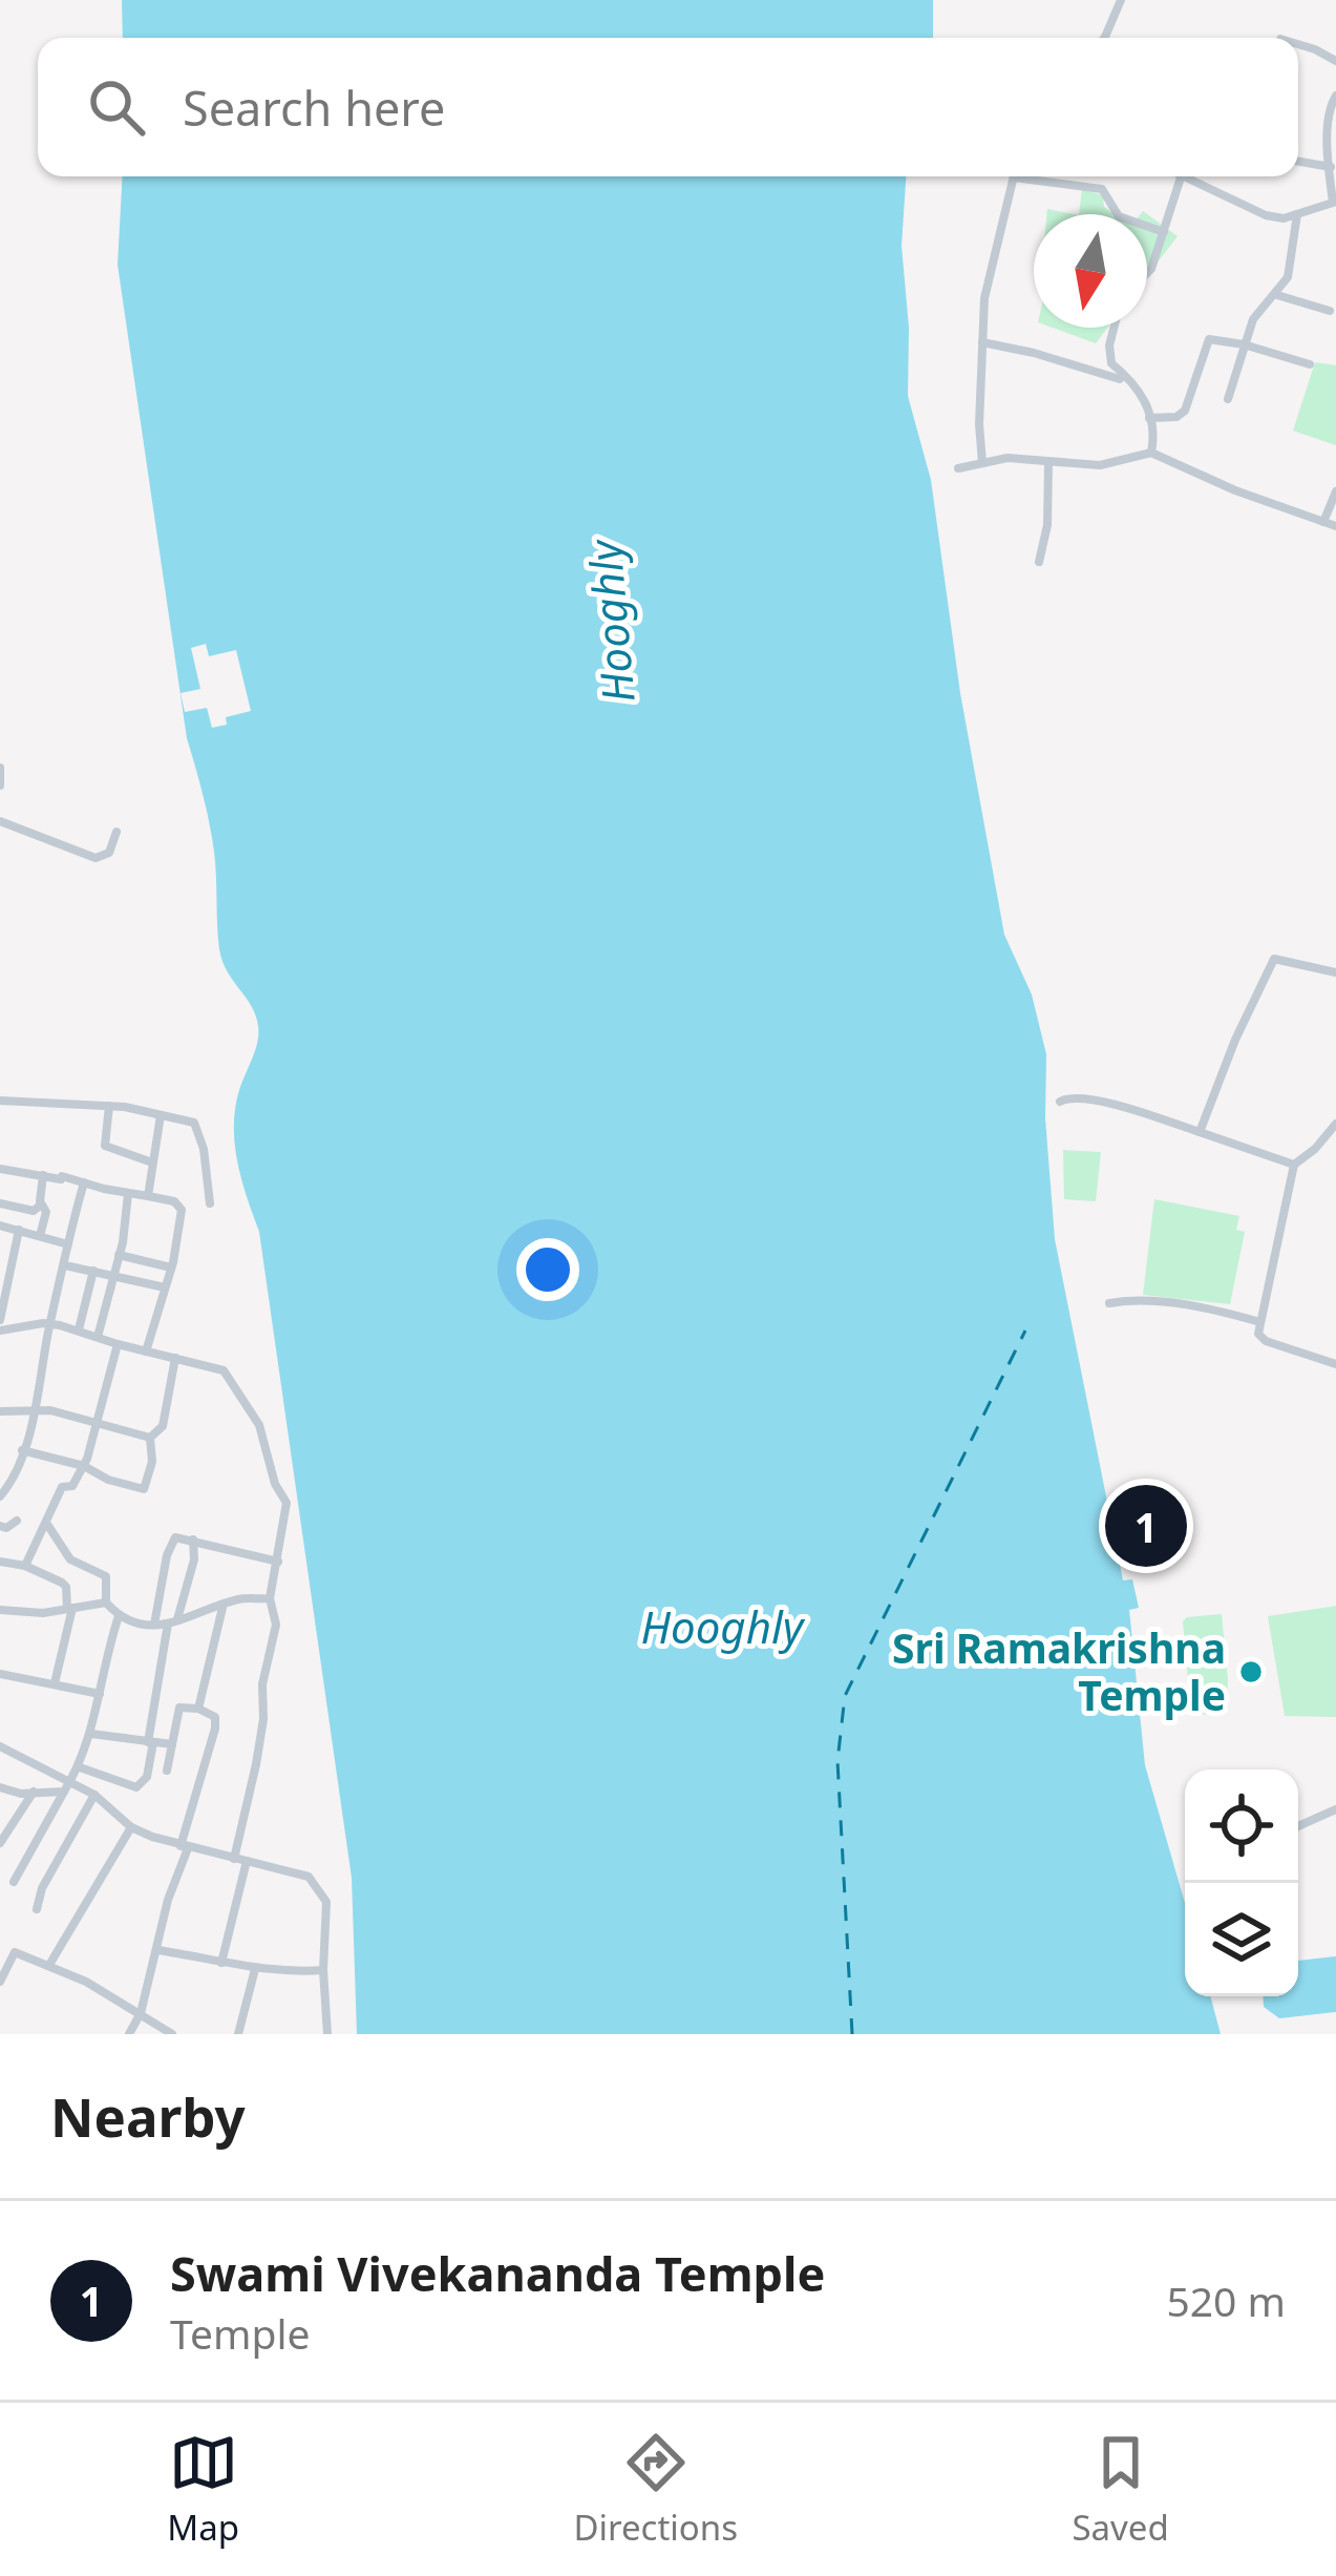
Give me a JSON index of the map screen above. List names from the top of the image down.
{
  "water": ["Hooghly"],
  "places": ["Sri Ramakrishna Temple"],
  "north": "bottom",
  "page": {
    "search": "Search here",
    "pins": "1",
    "heading": "Nearby",
    "list": [
      {
        "mark": "1",
        "name": "Swami Vivekananda Temple",
        "note": "Temple",
        "value": "520 m"
      }
    ],
    "nav": ["Map", "Directions", "Saved"]
  }
}
